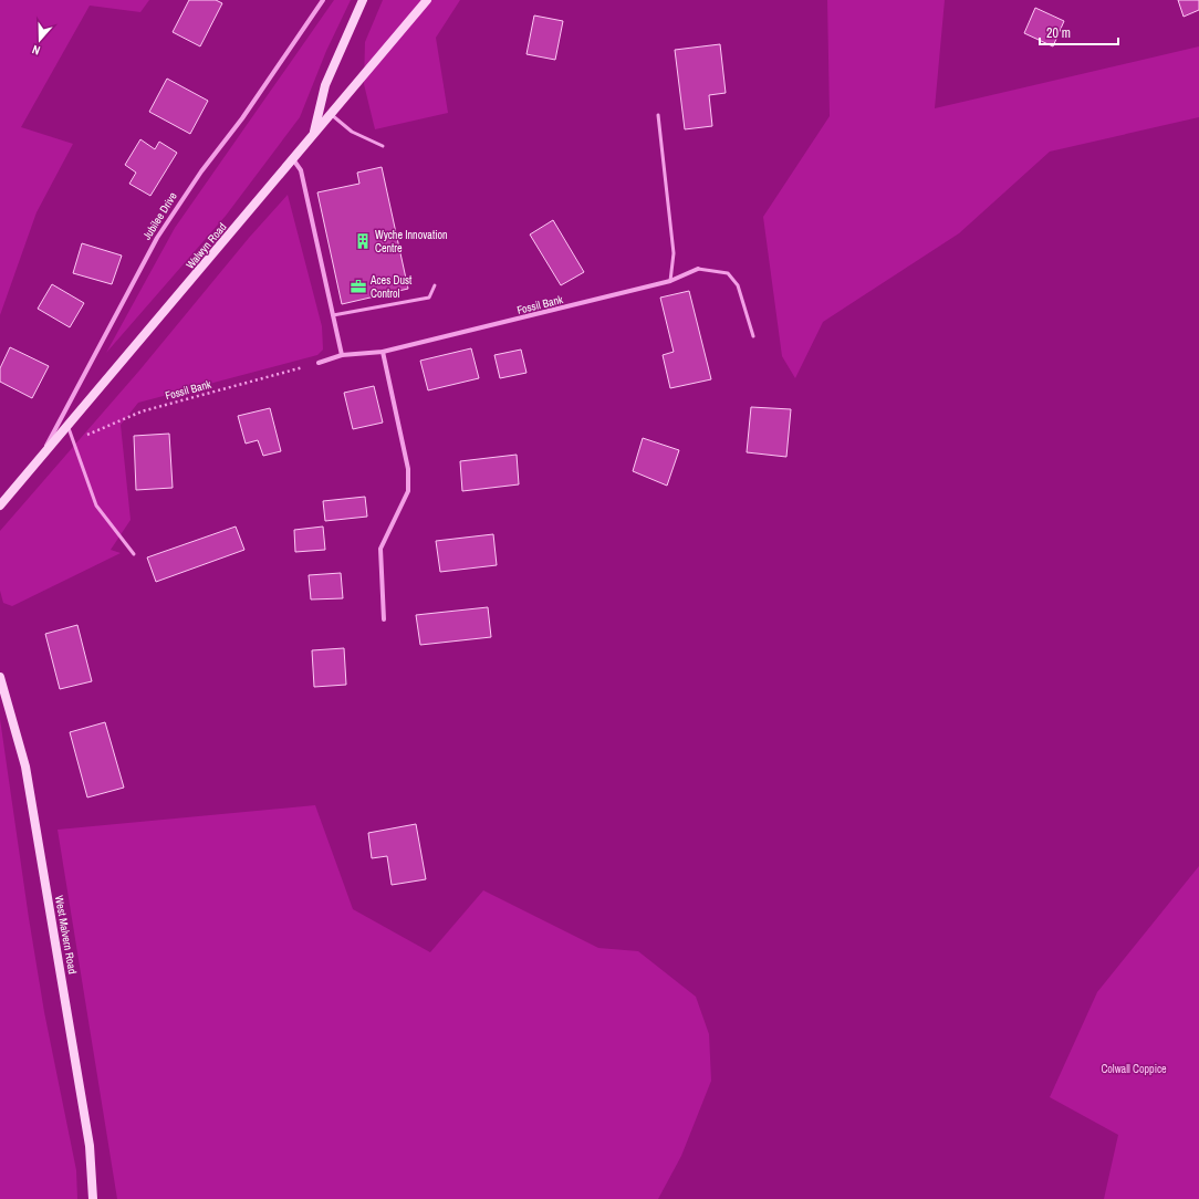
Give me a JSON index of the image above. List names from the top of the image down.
{
  "streets": {
    "main road": ["Walwyn Road", "West Malvern Road"],
    "street": ["Jubilee Drive", "Fossil Bank"]
  },
  "crossings": [
    ["Jubilee Drive", "Walwyn Road"]
  ],
  "parks": ["Colwall Coppice"],
  "places": {
    "building": ["Wyche Innovation Centre"],
    "office": ["Aces Dust Control"]
  },
  "scale_bar": "20 m",
  "north": "bottom"
}
